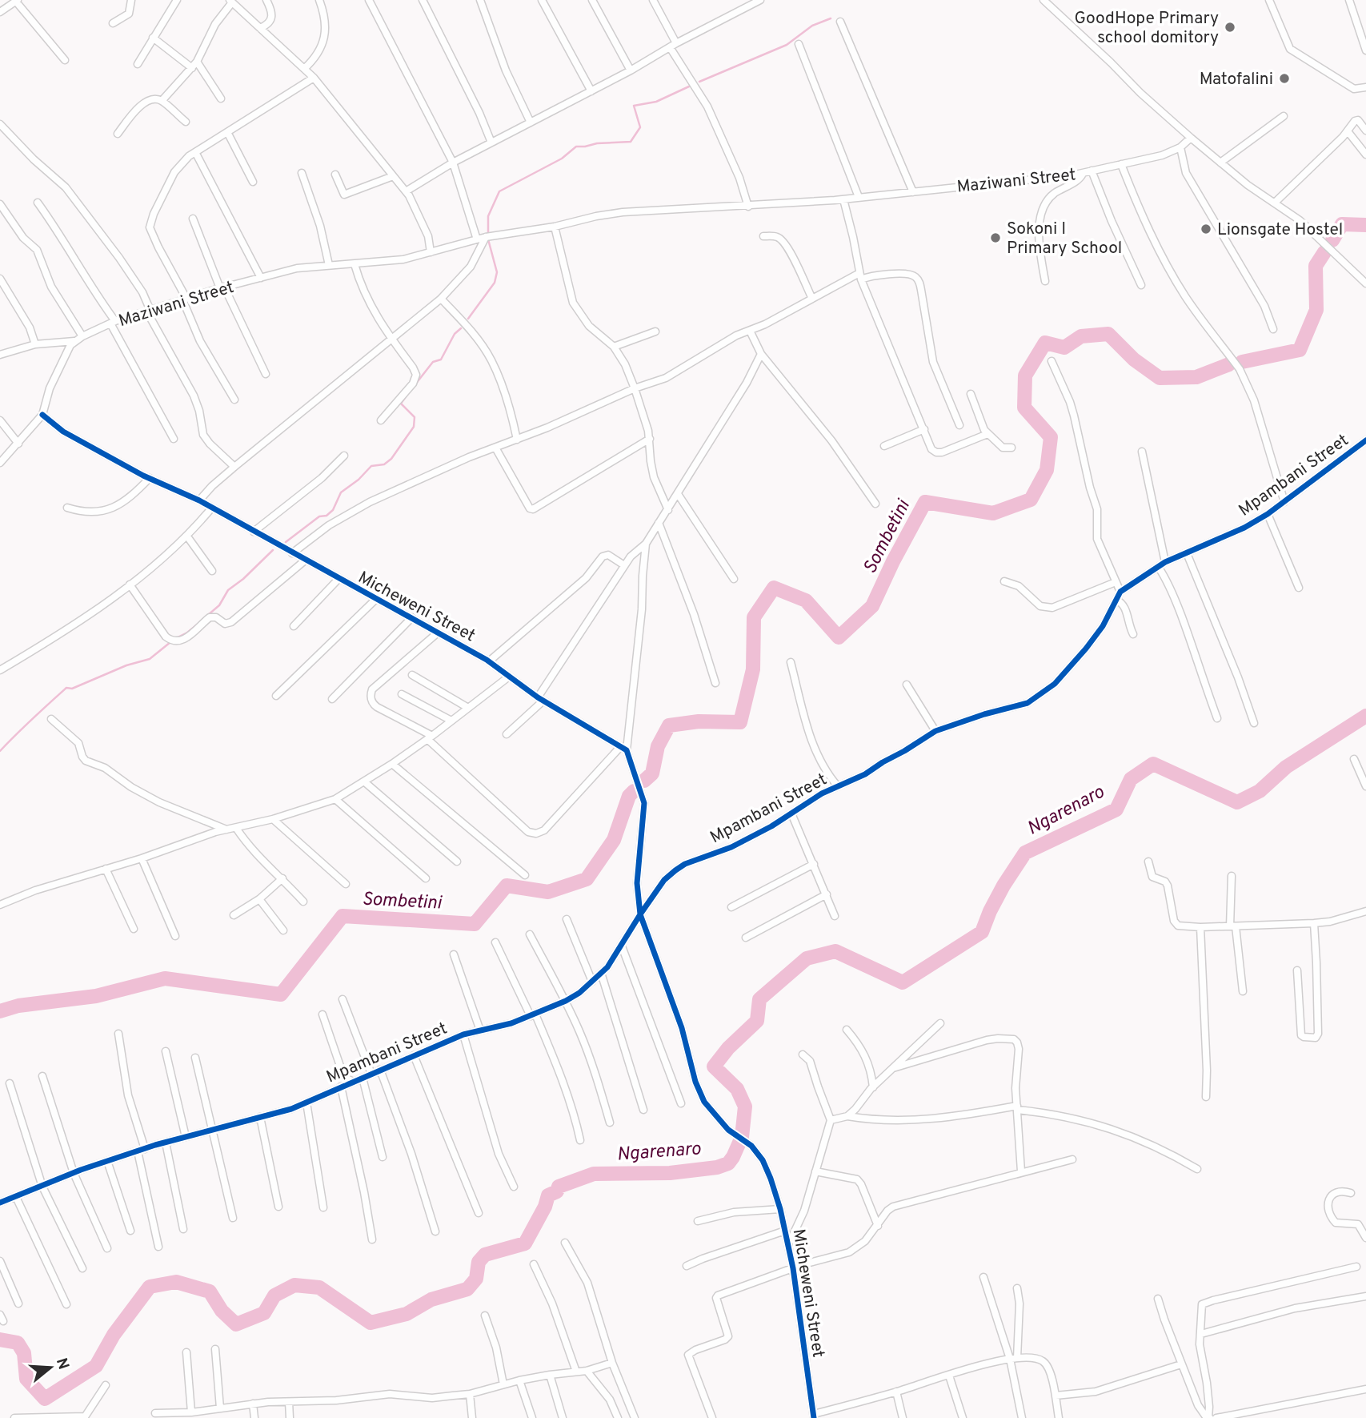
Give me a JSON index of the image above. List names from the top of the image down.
{
  "streets": {
    "street": ["Maziwani Street", "Mpambani Street", "Micheweni Street"]
  },
  "crossings": [
    ["Maziwani Street", "Micheweni Street"],
    ["Mpambani Street", "Micheweni Street"]
  ],
  "water": ["Sombetini", "Ngarenaro"],
  "places": [
    "GoodHope Primary school domitory",
    "Matofalini",
    "Lionsgate Hostel",
    "Sokoni I Primary School"
  ],
  "north": "right"
}
